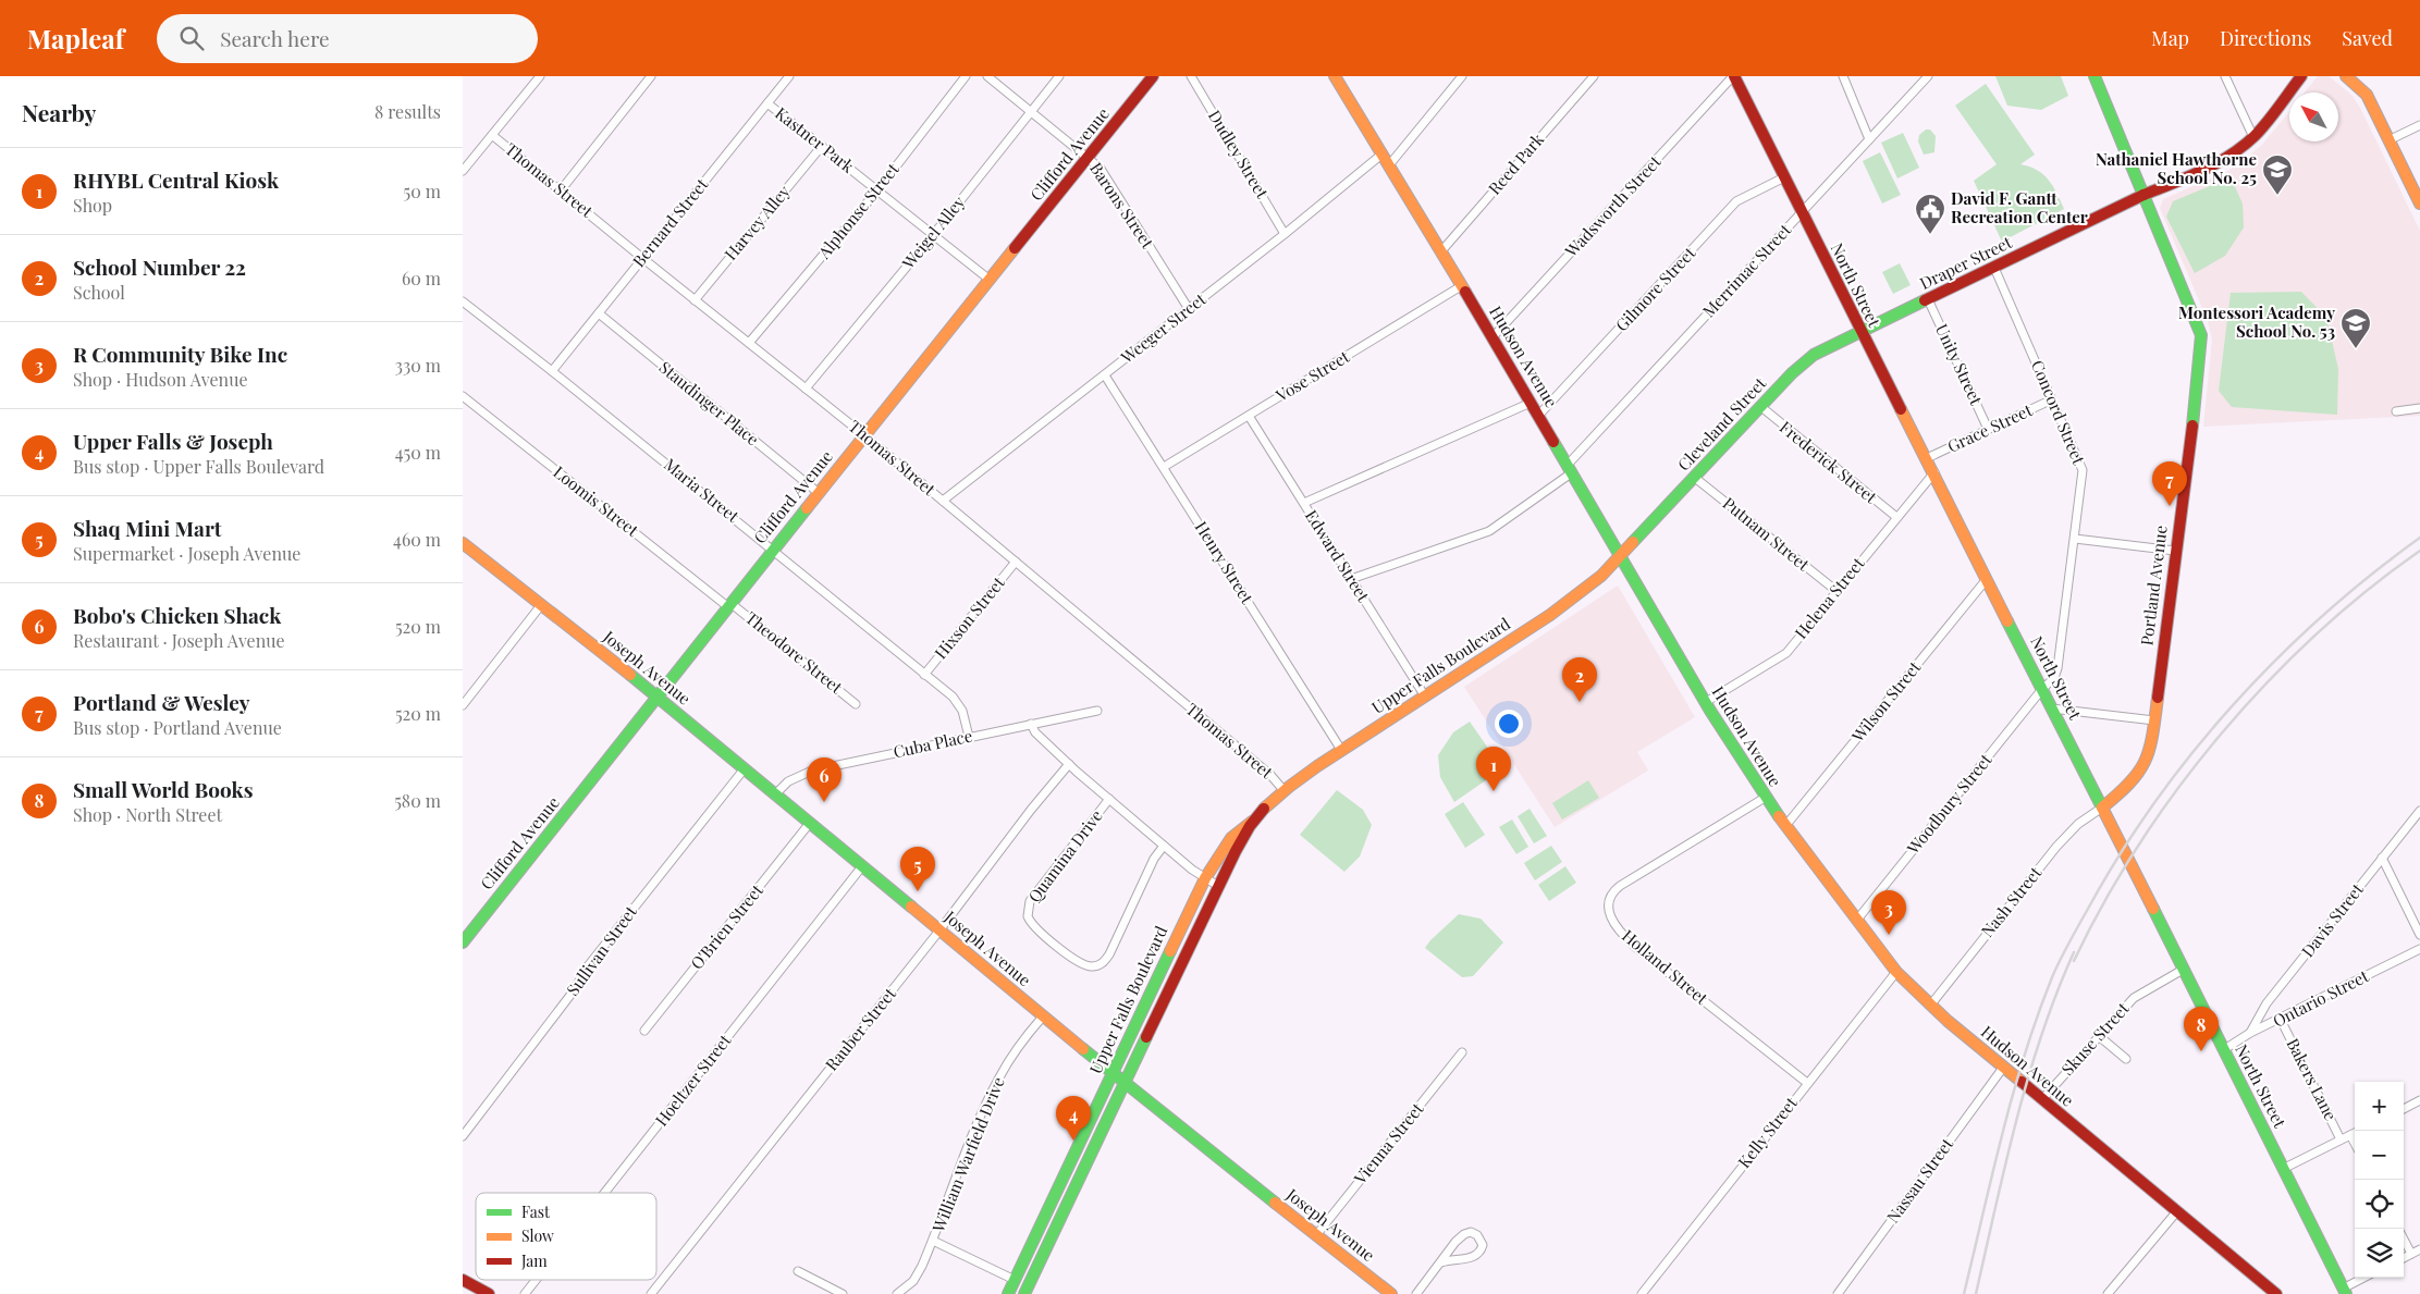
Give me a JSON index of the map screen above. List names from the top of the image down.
{
  "streets": {
    "main road": [
      "Clifford Avenue",
      "Draper Street",
      "North Street",
      "Hudson Avenue",
      "Cleveland Street",
      "Portland Avenue",
      "Upper Falls Boulevard",
      "Joseph Avenue"
    ],
    "street": [
      "Kastner Park",
      "Dudley Street",
      "Reed Park",
      "Thomas Street",
      "Barons Street",
      "Wadsworth Street",
      "Alphonse Street",
      "Bernard Street",
      "Harvey Alley",
      "Weigel Alley",
      "Merrimac Street",
      "Gilmore Street",
      "Weeger Street",
      "Unity Street",
      "Vose Street",
      "Staudinger Place",
      "Concord Street",
      "Grace Street",
      "Frederick Street",
      "Maria Street",
      "Loomis Street",
      "Putnam Street",
      "Edward Street",
      "Henry Street",
      "Helena Street",
      "Hixson Street",
      "Theodore Street",
      "Wilson Street",
      "Cuba Place",
      "Woodbury Street",
      "Quamina Drive",
      "Nash Street",
      "Davis Street",
      "O'Brien Street",
      "Sullivan Street",
      "Holland Street",
      "Ontario Street",
      "Rauber Street",
      "Skuse Street",
      "Bakers Lane",
      "Hoeltzer Street",
      "Kelly Street",
      "Vienna Street",
      "William Warfield Drive",
      "Nassau Street"
    ]
  },
  "crossings": [
    ["Kastner Park", "Clifford Avenue"],
    ["Kastner Park", "Alphonse Street"],
    ["Kastner Park", "Bernard Street"],
    ["Kastner Park", "Harvey Alley"],
    ["Kastner Park", "Weigel Alley"],
    ["Clifford Avenue", "Thomas Street"],
    ["Clifford Avenue", "Barons Street"],
    ["Clifford Avenue", "Staudinger Place"],
    ["Clifford Avenue", "Maria Street"],
    ["Clifford Avenue", "Loomis Street"],
    ["Clifford Avenue", "Theodore Street"],
    ["Clifford Avenue", "Joseph Avenue"],
    ["Dudley Street", "Weeger Street"],
    ["Reed Park", "Hudson Avenue"],
    ["Thomas Street", "Alphonse Street"],
    ["Thomas Street", "Bernard Street"],
    ["Thomas Street", "Harvey Alley"],
    ["Thomas Street", "Weigel Alley"],
    ["Thomas Street", "Weeger Street"],
    ["Thomas Street", "Hixson Street"],
    ["Thomas Street", "Upper Falls Boulevard"],
    ["Barons Street", "Weigel Alley"],
    ["Barons Street", "Weeger Street"],
    ["Wadsworth Street", "North Street"],
    ["Wadsworth Street", "Hudson Avenue"],
    ["Bernard Street", "Staudinger Place"],
    ["Bernard Street", "Maria Street"],
    ["Draper Street", "North Street"],
    ["Draper Street", "Unity Street"],
    ["Draper Street", "Concord Street"],
    ["Draper Street", "Cleveland Street"],
    ["Draper Street", "Portland Avenue"],
    ["Merrimac Street", "North Street"],
    ["Merrimac Street", "Hudson Avenue"],
    ["Merrimac Street", "Edward Street"],
    ["North Street", "Gilmore Street"],
    ["North Street", "Concord Street"],
    ["North Street", "Cleveland Street"],
    ["North Street", "Grace Street"],
    ["North Street", "Portland Avenue"],
    ["North Street", "Helena Street"],
    ["North Street", "Wilson Street"],
    ["North Street", "Woodbury Street"],
    ["North Street", "Nash Street"],
    ["North Street", "Ontario Street"],
    ["North Street", "Skuse Street"],
    ["Gilmore Street", "Hudson Avenue"],
    ["Weeger Street", "Hudson Avenue"],
    ["Weeger Street", "Henry Street"],
    ["Hudson Avenue", "Vose Street"],
    ["Hudson Avenue", "Cleveland Street"],
    ["Hudson Avenue", "Helena Street"],
    ["Hudson Avenue", "Upper Falls Boulevard"],
    ["Hudson Avenue", "Wilson Street"],
    ["Hudson Avenue", "Woodbury Street"],
    ["Hudson Avenue", "Nash Street"],
    ["Hudson Avenue", "Holland Street"],
    ["Hudson Avenue", "Skuse Street"],
    ["Hudson Avenue", "Kelly Street"],
    ["Hudson Avenue", "Nassau Street"],
    ["Unity Street", "Grace Street"],
    ["Vose Street", "Edward Street"],
    ["Vose Street", "Henry Street"],
    ["Concord Street", "Grace Street"],
    ["Concord Street", "Woodbury Street"],
    ["Cleveland Street", "Frederick Street"],
    ["Cleveland Street", "Putnam Street"],
    ["Cleveland Street", "Upper Falls Boulevard"],
    ["Frederick Street", "Helena Street"],
    ["Maria Street", "Hixson Street"],
    ["Maria Street", "Cuba Place"],
    ["Loomis Street", "Theodore Street"],
    ["Putnam Street", "Helena Street"],
    ["Edward Street", "Upper Falls Boulevard"],
    ["Henry Street", "Upper Falls Boulevard"],
    ["Portland Avenue", "Nash Street"],
    ["Upper Falls Boulevard", "Joseph Avenue"],
    ["Joseph Avenue", "Cuba Place"],
    ["Joseph Avenue", "O'Brien Street"],
    ["Joseph Avenue", "Sullivan Street"],
    ["Joseph Avenue", "Rauber Street"],
    ["Joseph Avenue", "Hoeltzer Street"],
    ["Joseph Avenue", "Vienna Street"],
    ["Joseph Avenue", "William Warfield Drive"],
    ["Davis Street", "Ontario Street"],
    ["Holland Street", "Kelly Street"],
    ["Ontario Street", "Bakers Lane"]
  ],
  "places": {
    "school or university": ["Nathaniel Hawthorne School No. 25", "Montessori Academy School No. 53"],
    "public building": ["David F. Gantt Recreation Center"]
  },
  "legend": ["Fast", "Slow", "Jam"],
  "north": "top left",
  "page": {
    "header": "Mapleaf",
    "search": "Search here",
    "nav": ["Map", "Directions", "Saved"],
    "heading": ["Nearby", "8 results"],
    "list": [
      {
        "mark": "1",
        "name": "RHYBL Central Kiosk",
        "note": "Shop",
        "value": "50 m"
      },
      {
        "mark": "2",
        "name": "School Number 22",
        "note": "School",
        "value": "60 m"
      },
      {
        "mark": "3",
        "name": "R Community Bike Inc",
        "note": "Shop · Hudson Avenue",
        "value": "330 m"
      },
      {
        "mark": "4",
        "name": "Upper Falls & Joseph",
        "note": "Bus stop · Upper Falls Boulevard",
        "value": "450 m"
      },
      {
        "mark": "5",
        "name": "Shaq Mini Mart",
        "note": "Supermarket · Joseph Avenue",
        "value": "460 m"
      },
      {
        "mark": "6",
        "name": "Bobo's Chicken Shack",
        "note": "Restaurant · Joseph Avenue",
        "value": "520 m"
      },
      {
        "mark": "7",
        "name": "Portland & Wesley",
        "note": "Bus stop · Portland Avenue",
        "value": "520 m"
      },
      {
        "mark": "8",
        "name": "Small World Books",
        "note": "Shop · North Street",
        "value": "580 m"
      }
    ],
    "pins": [
      "7",
      "2",
      "1",
      "6",
      "5",
      "3",
      "8",
      "4"
    ],
    "map_buttons": ["+", "−"]
  }
}
